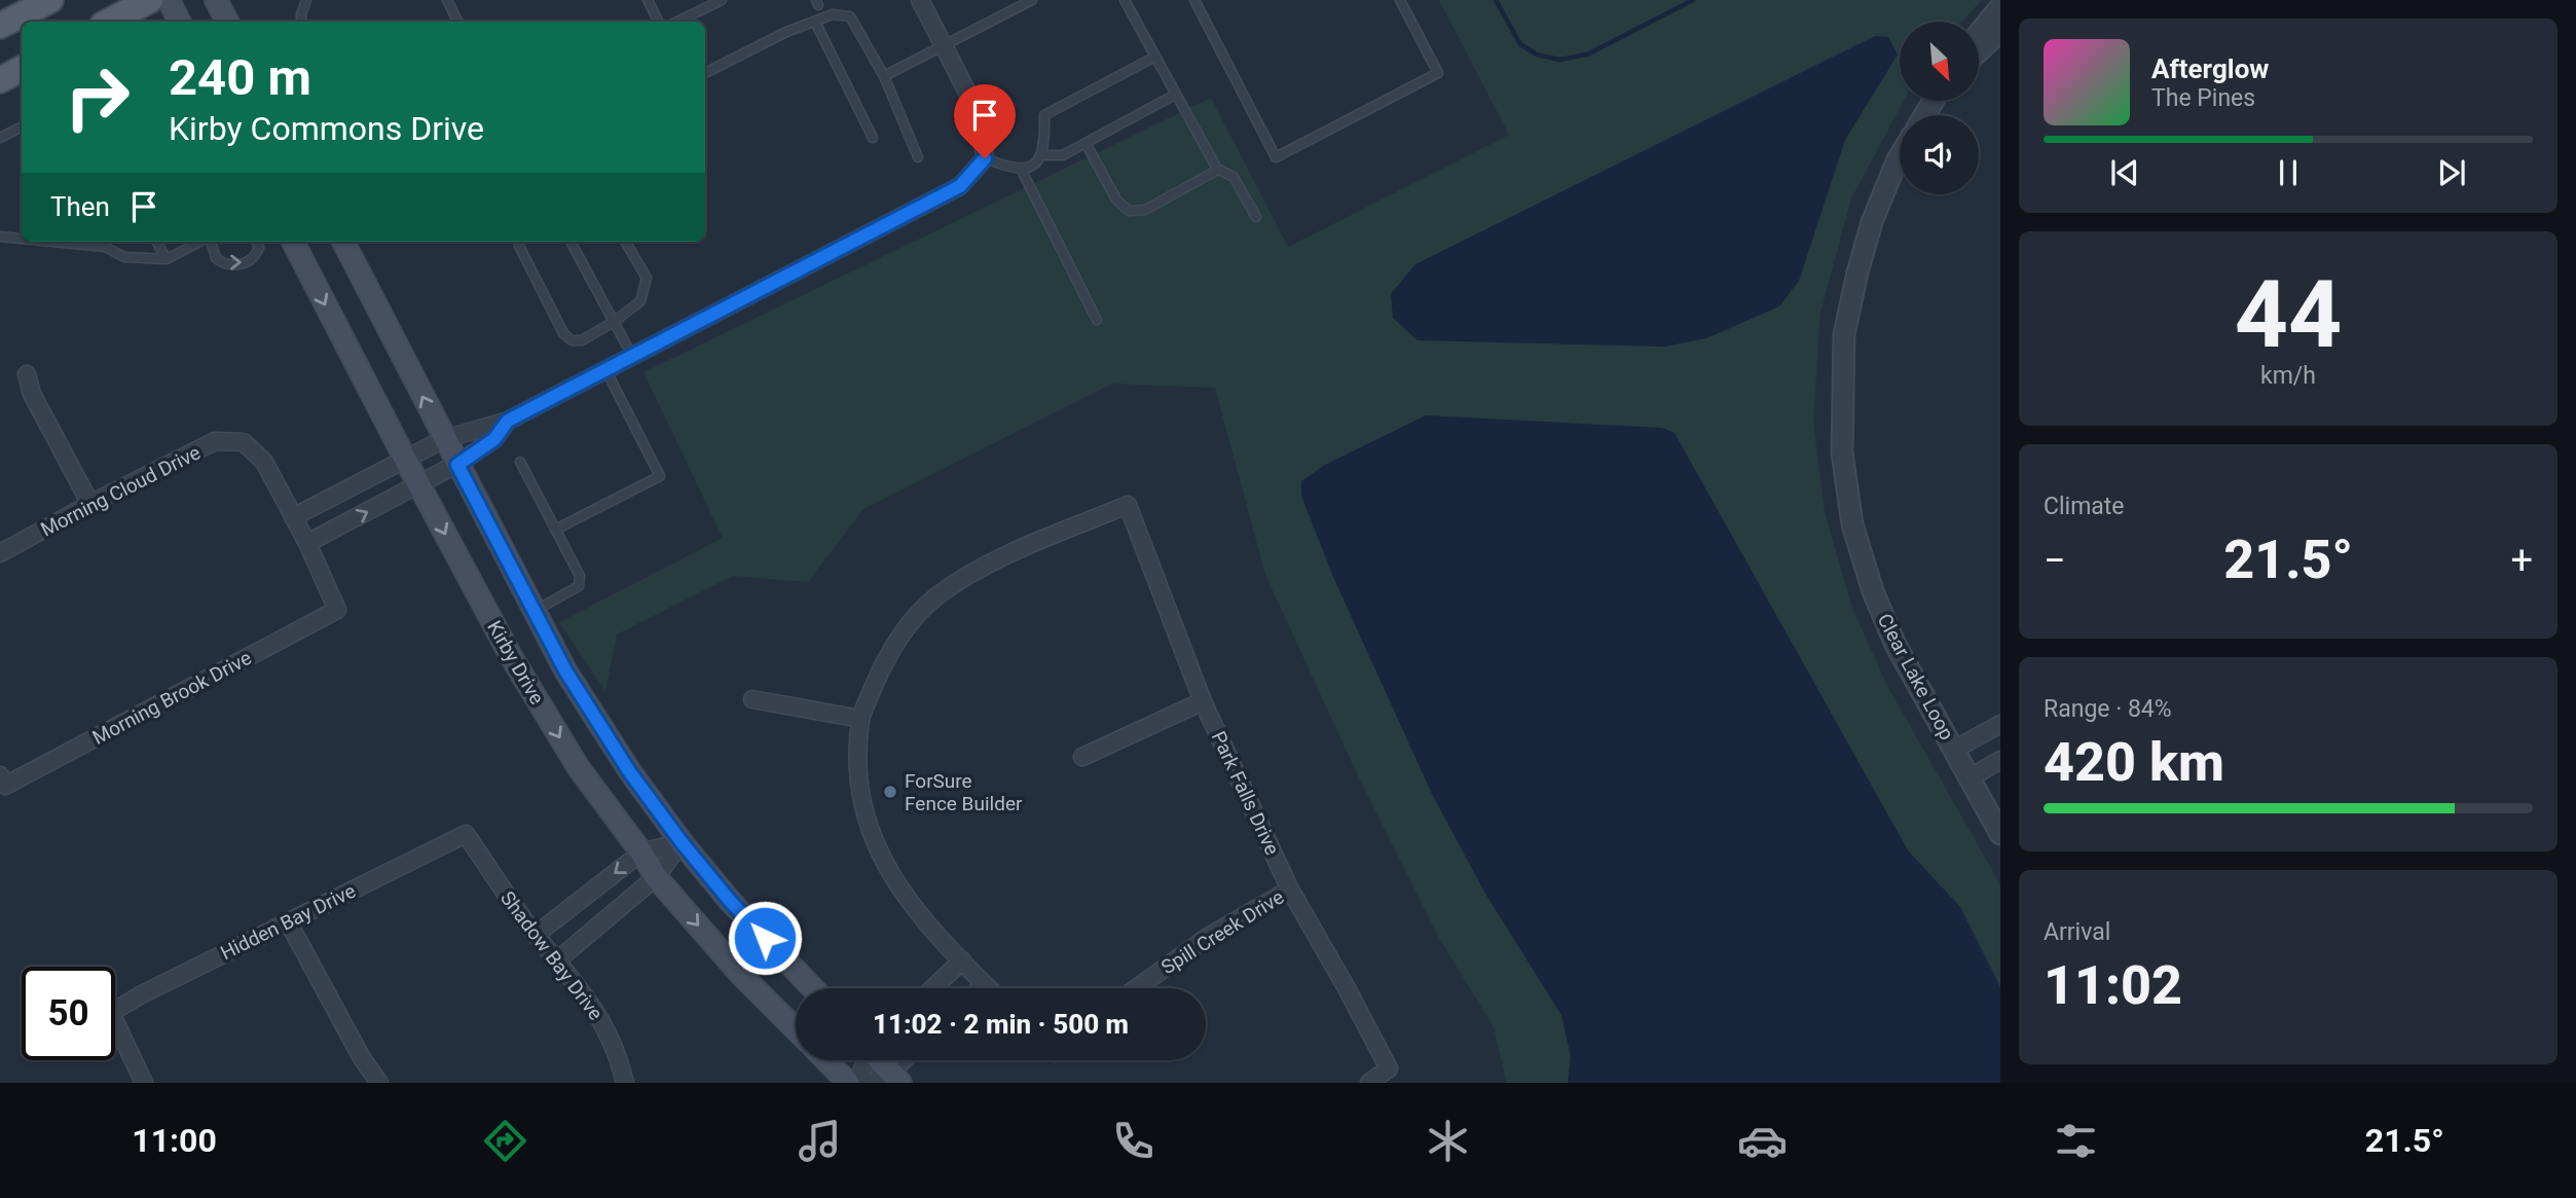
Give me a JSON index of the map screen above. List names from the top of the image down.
{
  "streets": {
    "main road": ["Kirby Drive"],
    "street": [
      "Morning Cloud Drive",
      "Clear Lake Loop",
      "Morning Brook Drive",
      "Park Falls Drive",
      "Hidden Bay Drive",
      "Spill Creek Drive",
      "Shadow Bay Drive"
    ]
  },
  "crossings": [
    ["Park Falls Drive", "Spill Creek Drive"],
    ["Hidden Bay Drive", "Shadow Bay Drive"]
  ],
  "places": ["ForSure Fence Builder"],
  "north": "bottom right",
  "page": {
    "turn": ["240 m", "Kirby Commons Drive"],
    "song": ["Afterglow", "The Pines"],
    "then": "Then",
    "tile": [
      ["44", "km/h"],
      "Climate",
      ["Range · 84%", "420 km"],
      ["Arrival", "11:02"]
    ],
    "heat": ["−", "21.5°", "+"],
    "limit": "50",
    "trip": "11:02 · 2 min · 500 m",
    "tabs": ["11:00", "21.5°"]
  }
}
